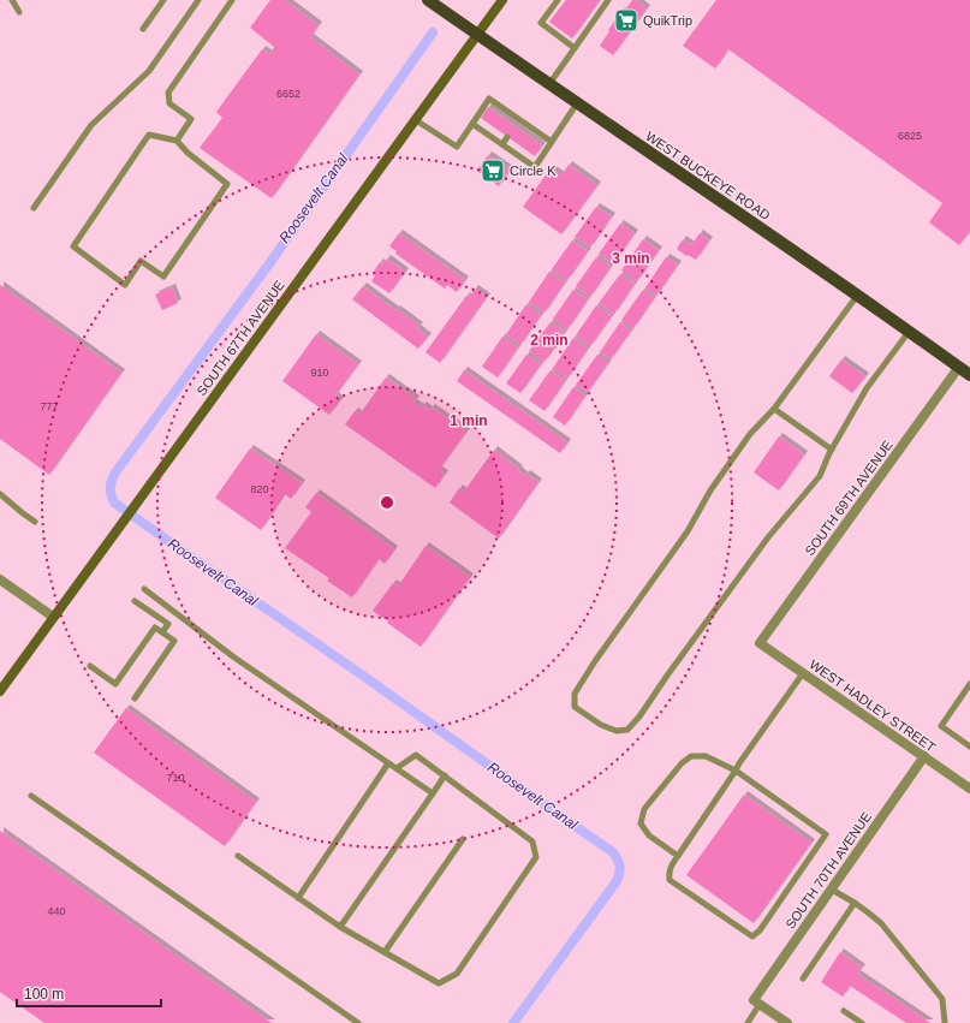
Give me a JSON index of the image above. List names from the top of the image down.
{
  "streets": {
    "main road": ["WEST BUCKEYE ROAD", "SOUTH 67TH AVENUE"],
    "street": ["SOUTH 69TH AVENUE", "WEST HADLEY STREET", "SOUTH 70TH AVENUE"]
  },
  "crossings": [
    ["WEST BUCKEYE ROAD", "SOUTH 67TH AVENUE"],
    ["WEST BUCKEYE ROAD", "SOUTH 69TH AVENUE"],
    ["SOUTH 69TH AVENUE", "WEST HADLEY STREET"],
    ["WEST HADLEY STREET", "SOUTH 70TH AVENUE"]
  ],
  "water": ["Roosevelt Canal"],
  "places": {
    "supermarket": ["QuikTrip", "Circle K"]
  },
  "house_numbers": [
    "6652",
    "6825",
    "910",
    "777",
    "820",
    "710",
    "440"
  ],
  "scale_bar": "100 m",
  "rings": ["3 min", "2 min", "1 min"]
}
